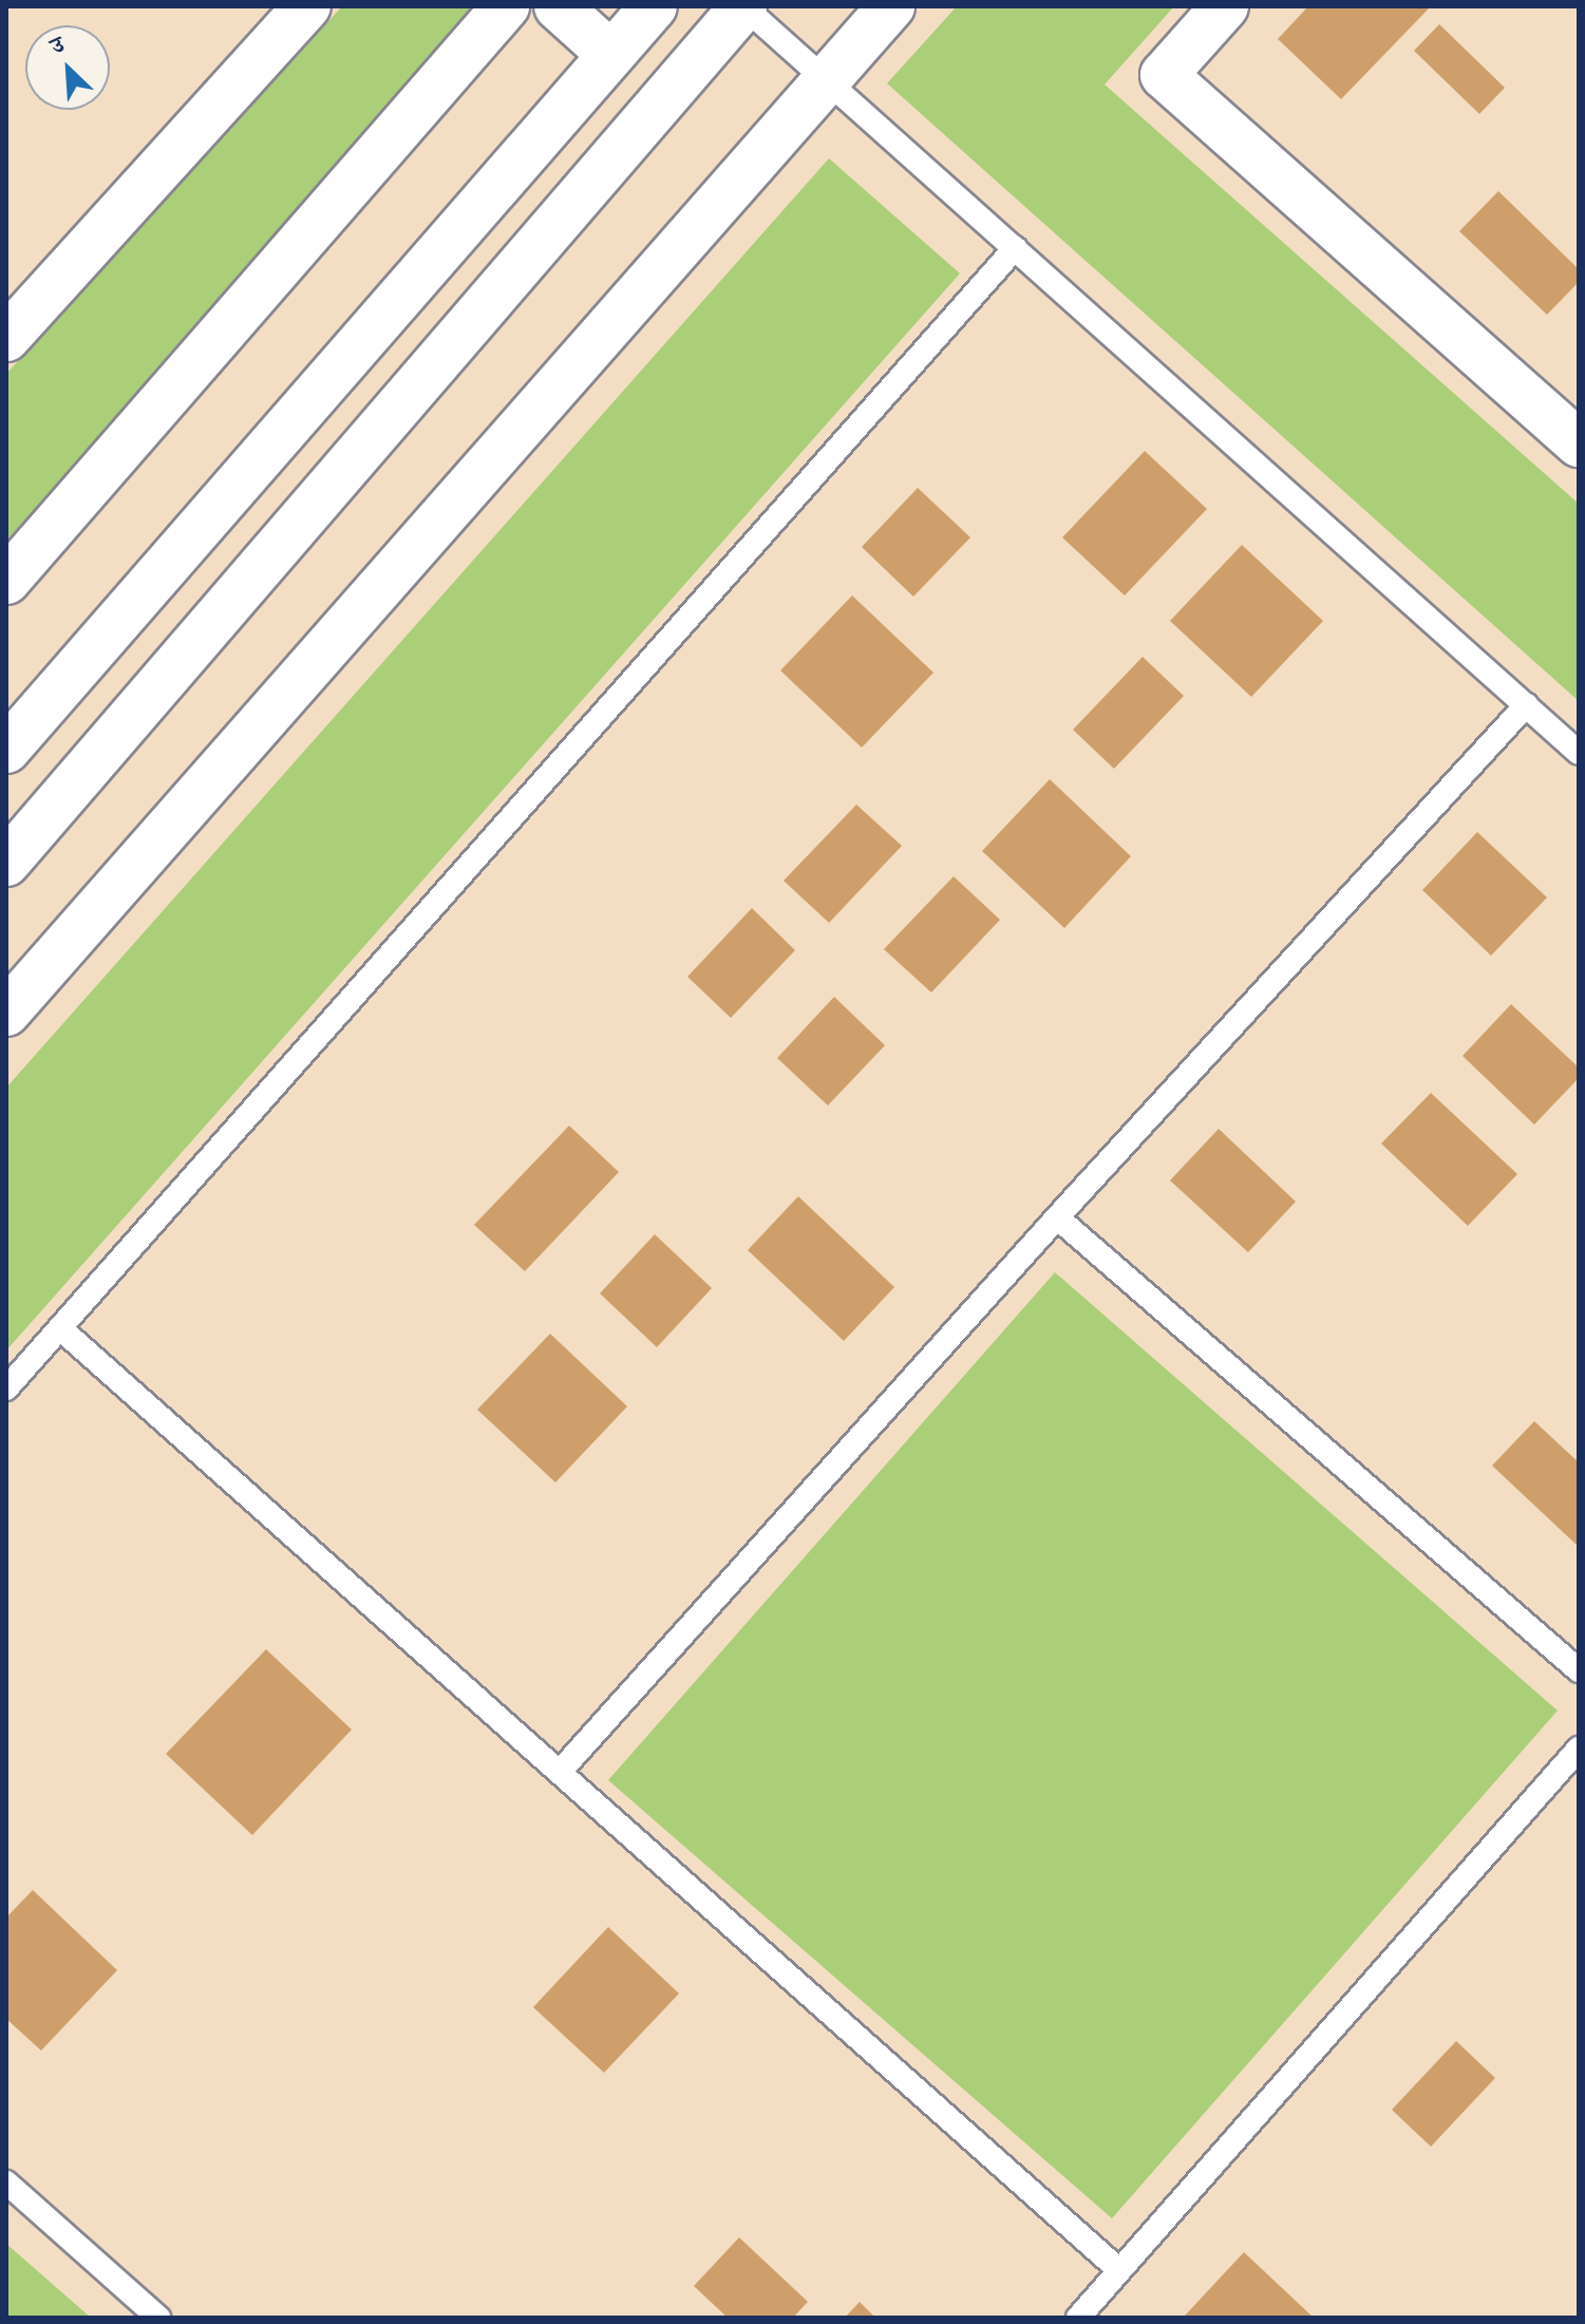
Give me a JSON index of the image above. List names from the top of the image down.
{
  "north": "top left"
}
